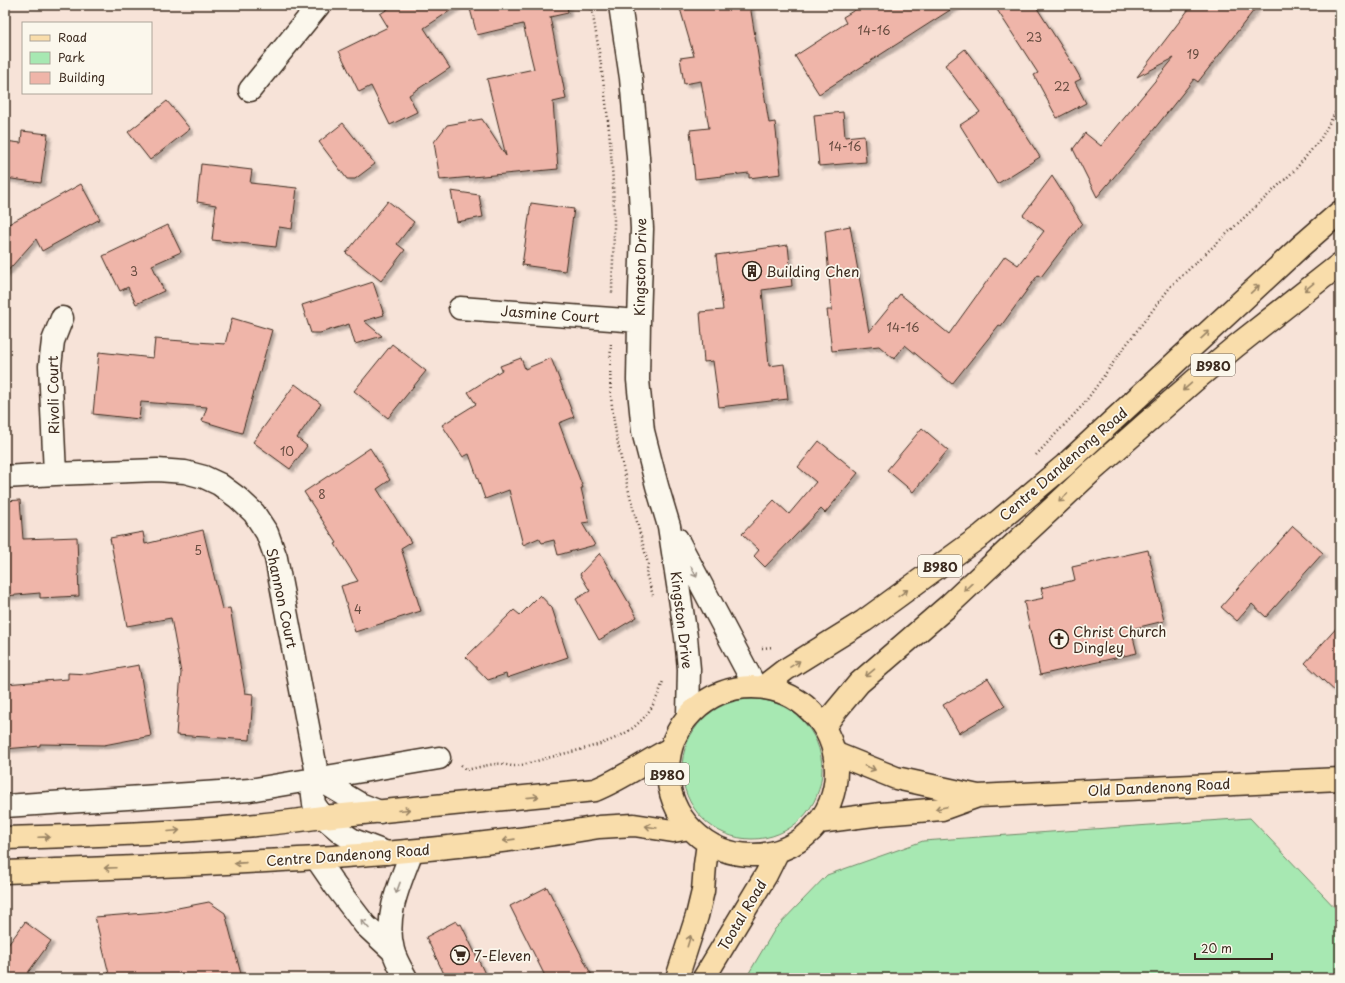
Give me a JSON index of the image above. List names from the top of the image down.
{
  "streets": {
    "main road": [
      "B980",
      "Centre Dandenong Road",
      "Old Dandenong Road",
      "Tootal Road"
    ],
    "street": [
      "Kingston Drive",
      "Jasmine Court",
      "Rivoli Court",
      "Shannon Court"
    ]
  },
  "crossings": [
    ["Kingston Drive", "Jasmine Court"],
    ["Kingston Drive", "B980"],
    ["Kingston Drive", "Centre Dandenong Road"],
    ["B980", "Centre Dandenong Road"],
    ["B980", "Old Dandenong Road"],
    ["B980", "Tootal Road"],
    ["Rivoli Court", "Shannon Court"],
    ["Centre Dandenong Road", "Shannon Court"]
  ],
  "places": {
    "building": ["Building Chen"],
    "church": ["Christ Church Dingley"],
    "supermarket": ["7-Eleven"]
  },
  "house_numbers": [
    "14-16",
    "23",
    "19",
    "22",
    "14-16",
    "3",
    "14-16",
    "10",
    "8",
    "5",
    "4"
  ],
  "legend": ["Road", "Park", "Building"],
  "scale_bar": "20 m"
}
